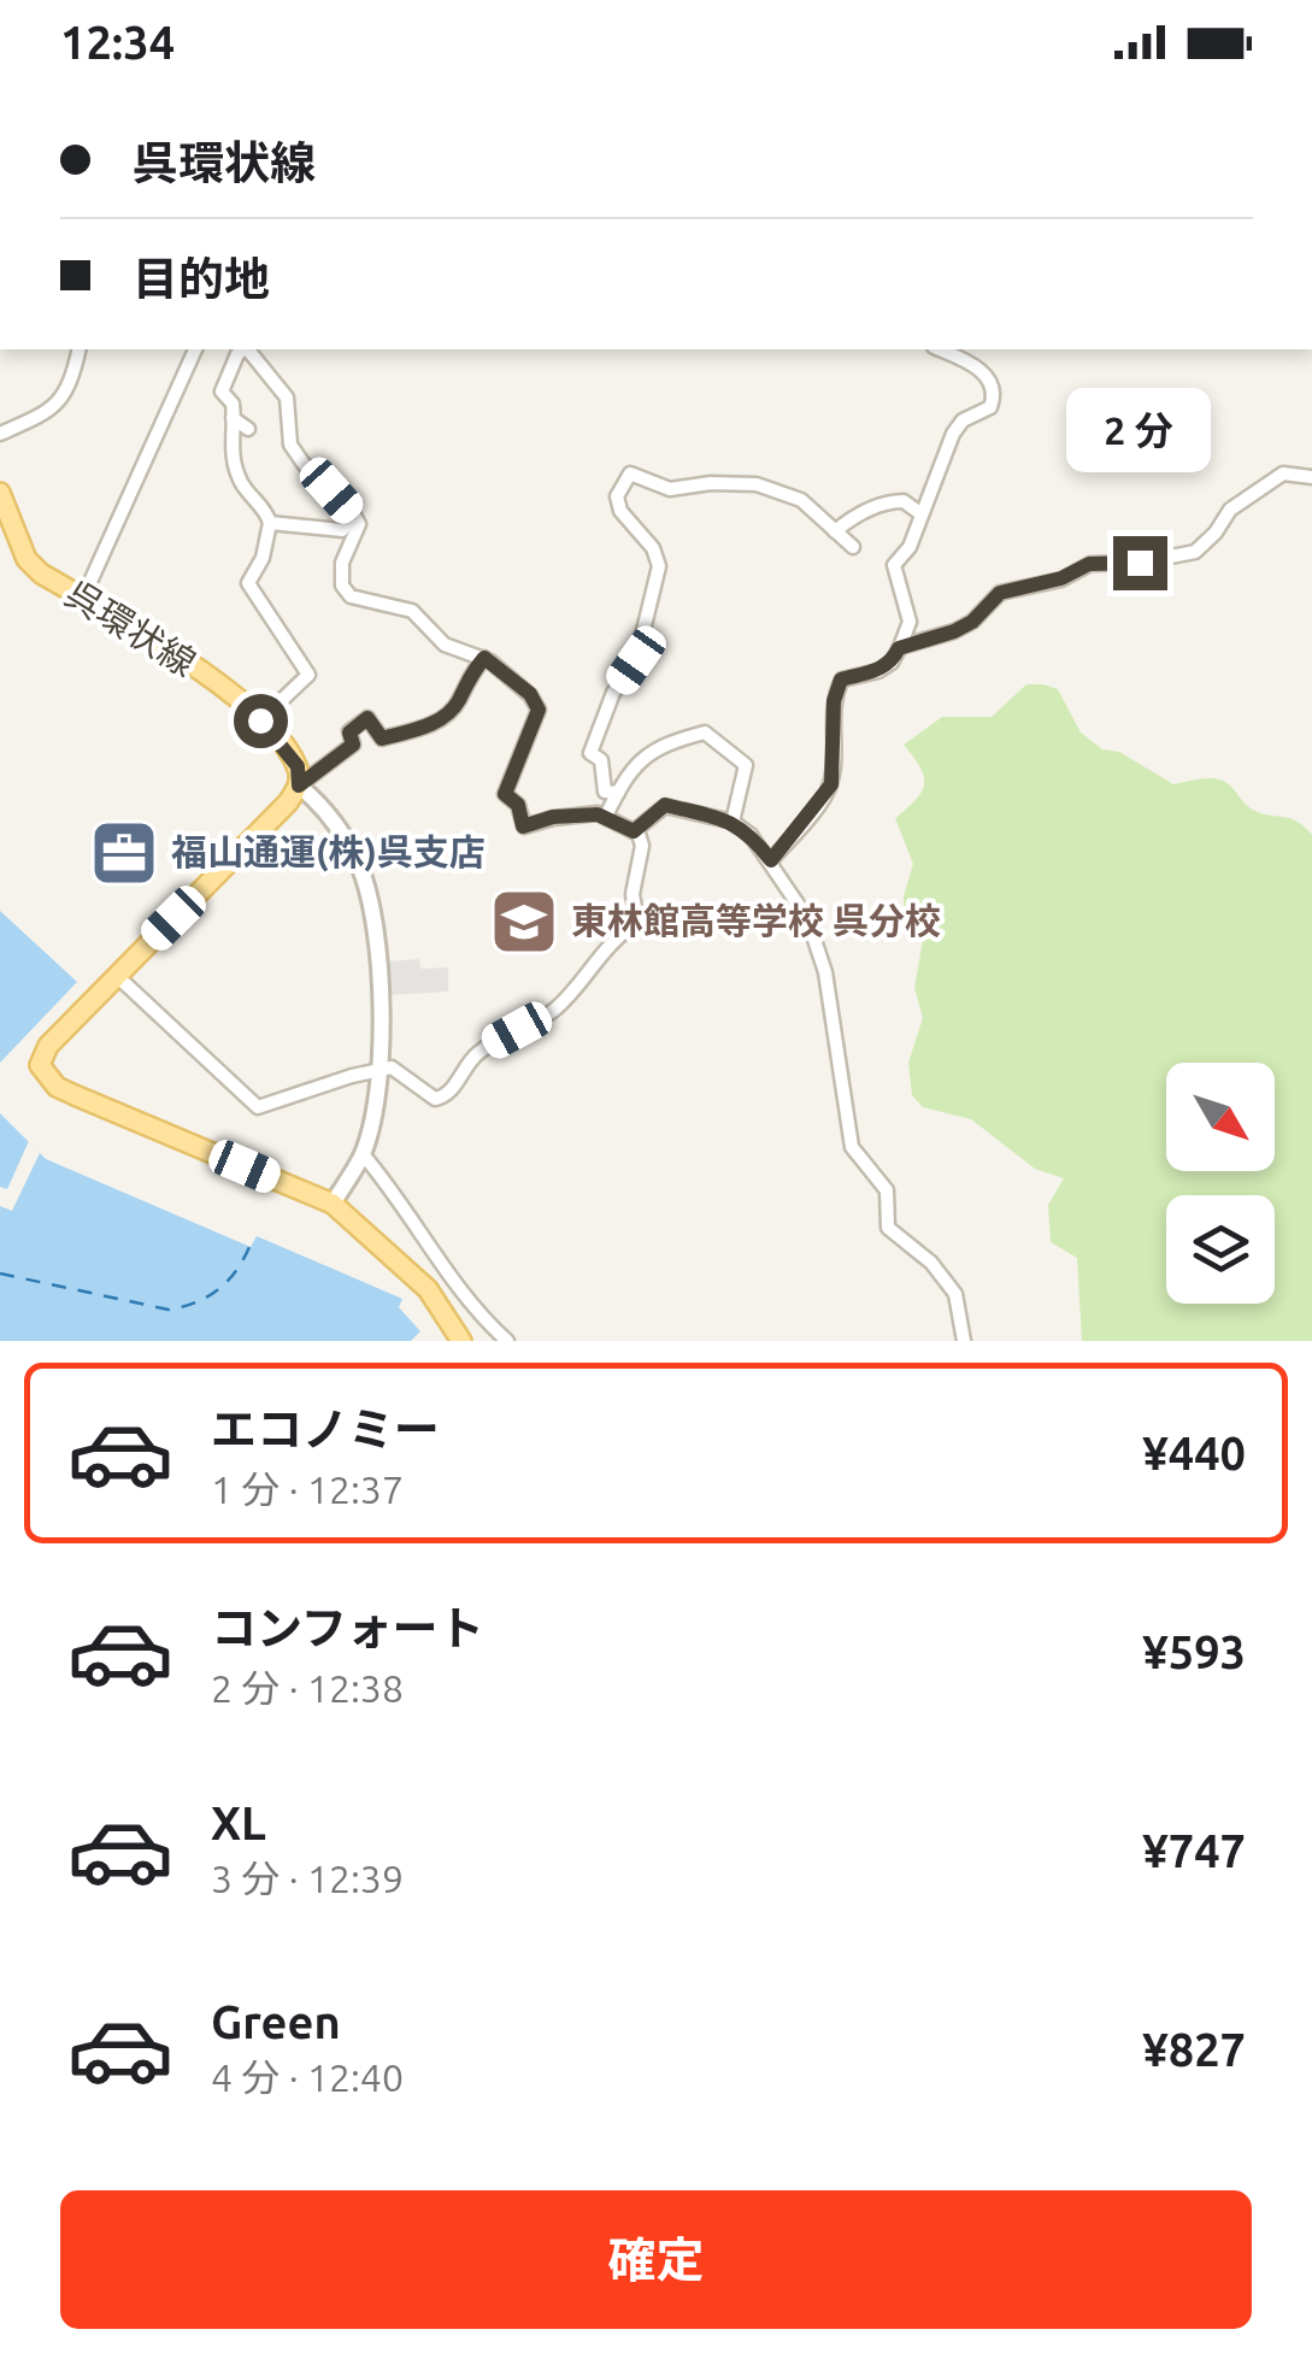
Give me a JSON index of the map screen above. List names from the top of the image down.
{
  "streets": {
    "main road": ["呉環状線"]
  },
  "places": {
    "office": ["福山通運(株)呉支店"],
    "school or university": ["東林館高等学校 呉分校"]
  },
  "north": "bottom right",
  "page": {
    "status": "12:34",
    "banner": ["呉環状線", "目的地"],
    "bubble": "2 分",
    "list": [
      {
        "name": "エコノミー",
        "note": "1 分 · 12:37",
        "value": "¥440"
      },
      {
        "name": "コンフォート",
        "note": "2 分 · 12:38",
        "value": "¥593"
      },
      {
        "name": "XL",
        "note": "3 分 · 12:39",
        "value": "¥747"
      },
      {
        "name": "Green",
        "note": "4 分 · 12:40",
        "value": "¥827"
      }
    ],
    "buttons": "確定"
  }
}
